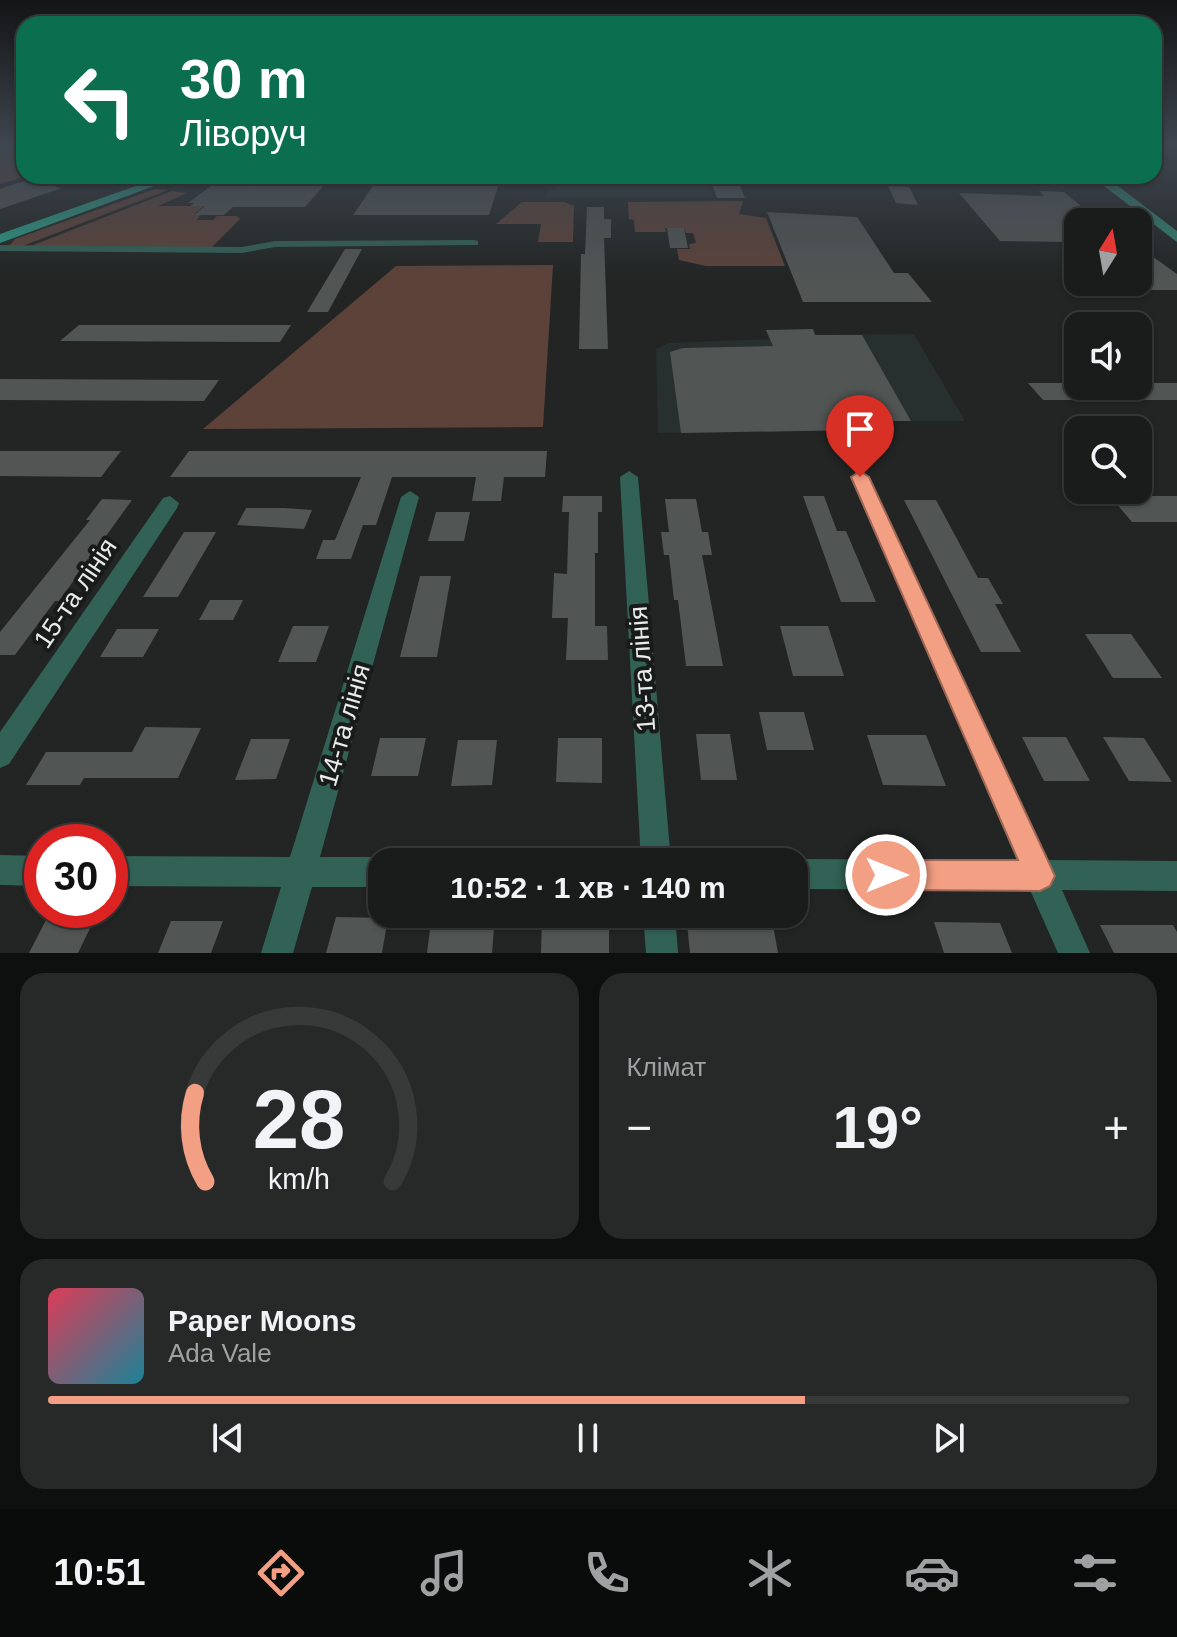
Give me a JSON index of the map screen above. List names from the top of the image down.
{
  "streets": {
    "street": ["15-та лінія", "13-та лінія", "14-та лінія"]
  },
  "north": "top",
  "page": {
    "turn": ["30 m", "Ліворуч"],
    "limit": "30",
    "trip": "10:52 · 1 хв · 140 m",
    "tile": "Клімат",
    "heat": ["−", "19°", "+"],
    "song": ["Paper Moons", "Ada Vale"],
    "tabs": "10:51",
    "gauge": ["28", "km/h"]
  }
}
